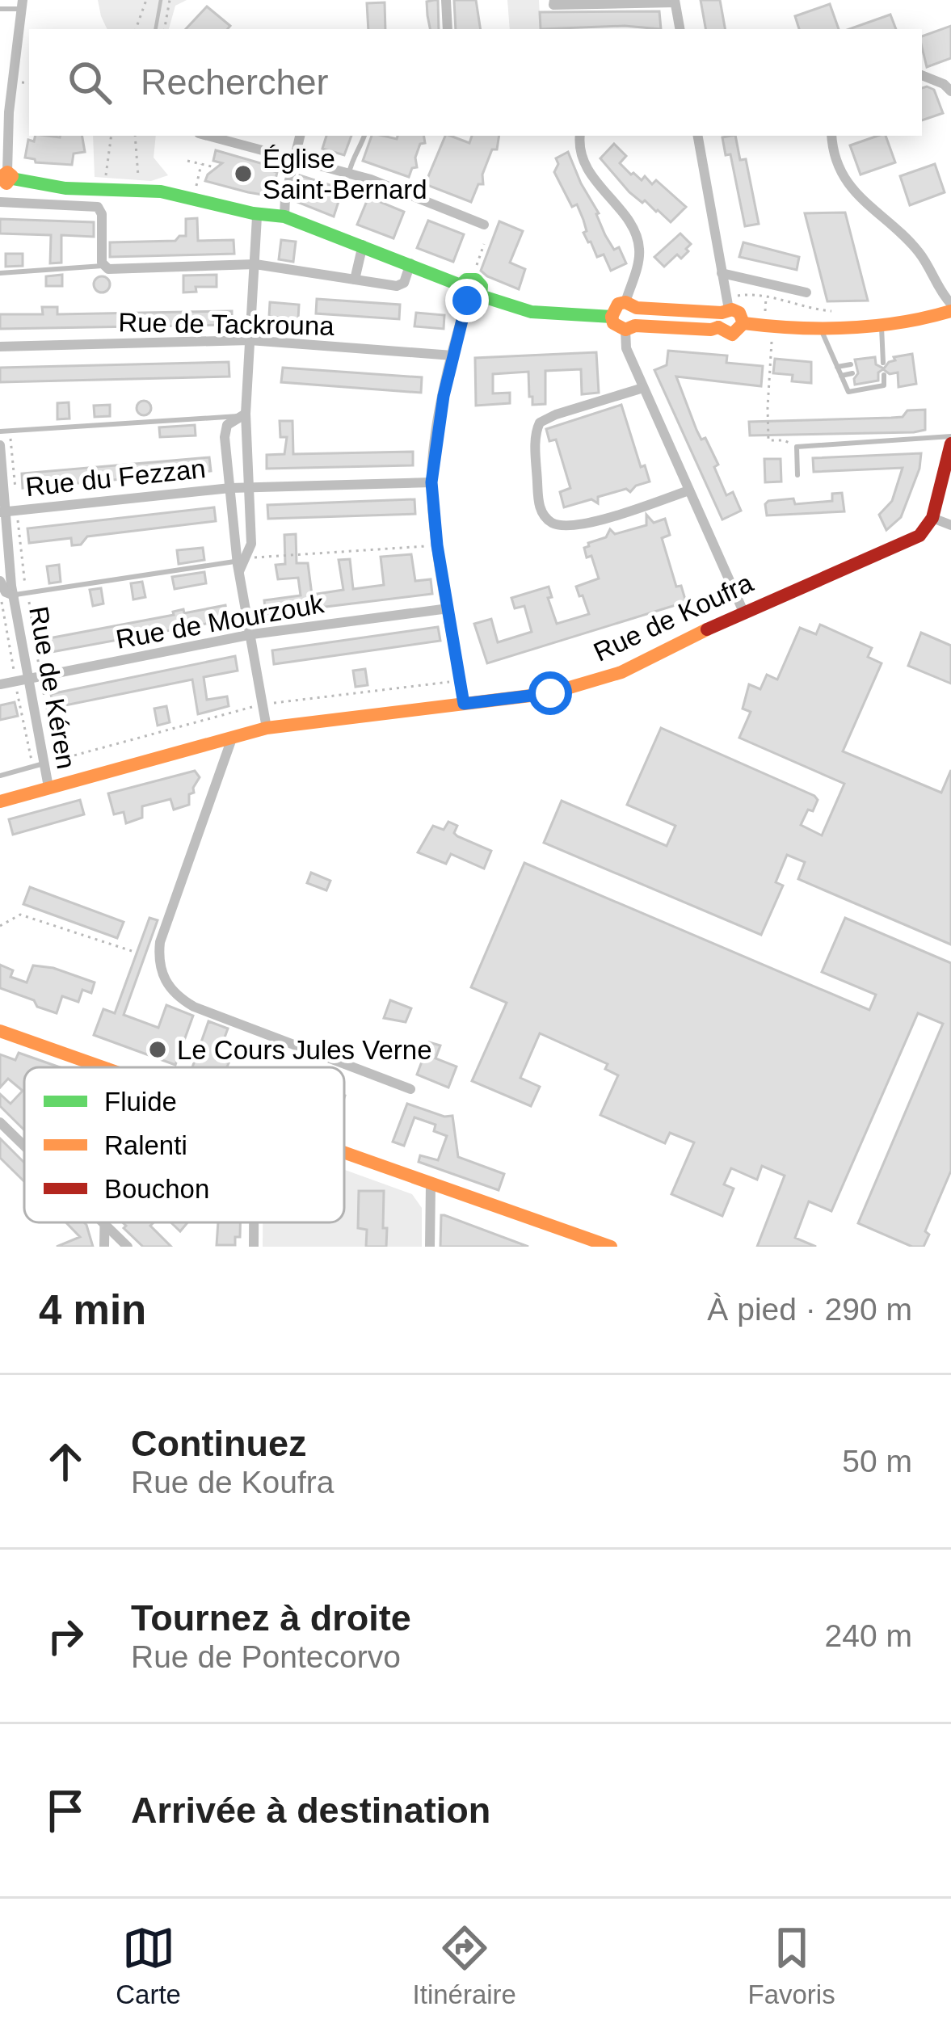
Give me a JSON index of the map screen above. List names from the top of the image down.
{
  "streets": {
    "street": [
      "Rue de Tackrouna",
      "Rue du Fezzan",
      "Rue de Koufra",
      "Rue de Mourzouk",
      "Rue de Kéren"
    ]
  },
  "crossings": [
    ["Rue du Fezzan", "Rue de Kéren"],
    ["Rue de Koufra", "Rue de Kéren"],
    ["Rue de Mourzouk", "Rue de Kéren"]
  ],
  "places": ["Église Saint-Bernard", "Le Cours Jules Verne"],
  "legend": ["Fluide", "Ralenti", "Bouchon"],
  "page": {
    "search": "Rechercher",
    "heading": ["4 min", "À pied · 290 m"],
    "list": [
      ["Continuez", "Rue de Koufra", "50 m"],
      ["Tournez à droite", "Rue de Pontecorvo", "240 m"],
      "Arrivée à destination"
    ],
    "nav": ["Carte", "Itinéraire", "Favoris"]
  }
}
